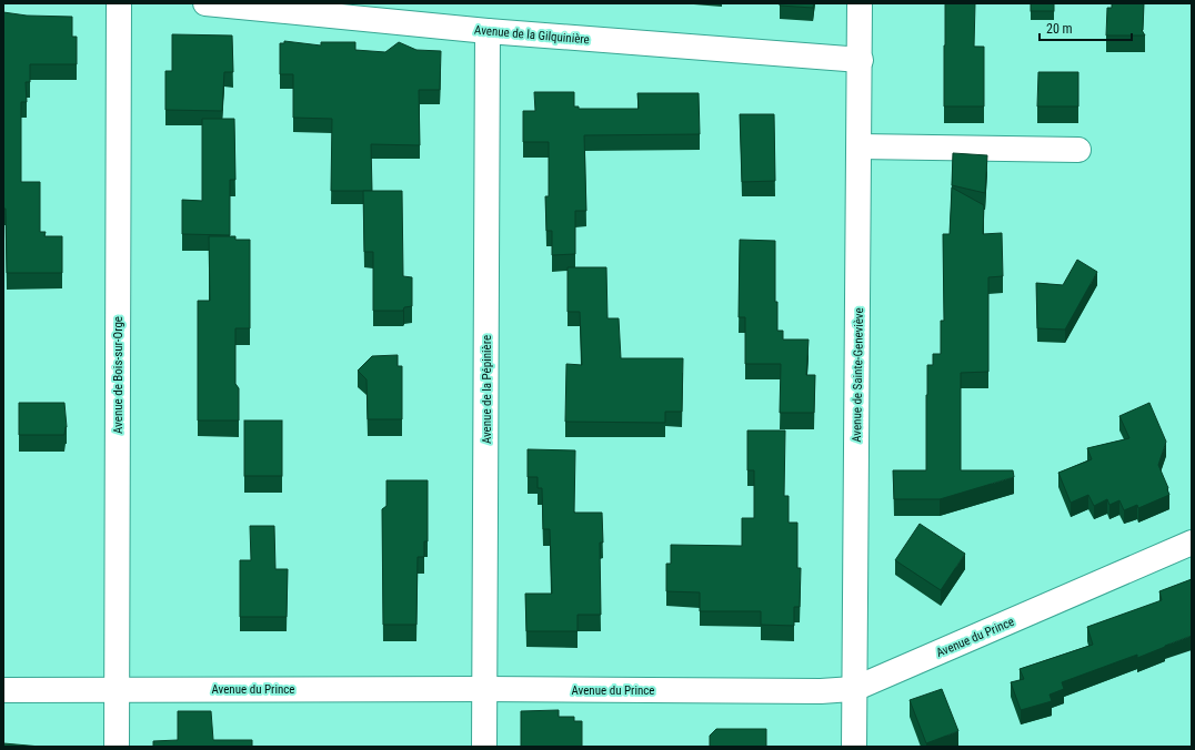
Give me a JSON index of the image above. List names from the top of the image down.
{
  "streets": {
    "street": [
      "Avenue de la Gilquinière",
      "Avenue de Bois-sur-Orge",
      "Avenue de Sainte-Geneviève",
      "Avenue de la Pépinière",
      "Avenue du Prince"
    ]
  },
  "crossings": [
    ["Avenue de la Gilquinière", "Avenue de Sainte-Geneviève"],
    ["Avenue de la Gilquinière", "Avenue de la Pépinière"],
    ["Avenue de Bois-sur-Orge", "Avenue du Prince"],
    ["Avenue de Sainte-Geneviève", "Avenue du Prince"],
    ["Avenue de la Pépinière", "Avenue du Prince"]
  ],
  "scale_bar": "20 m"
}
